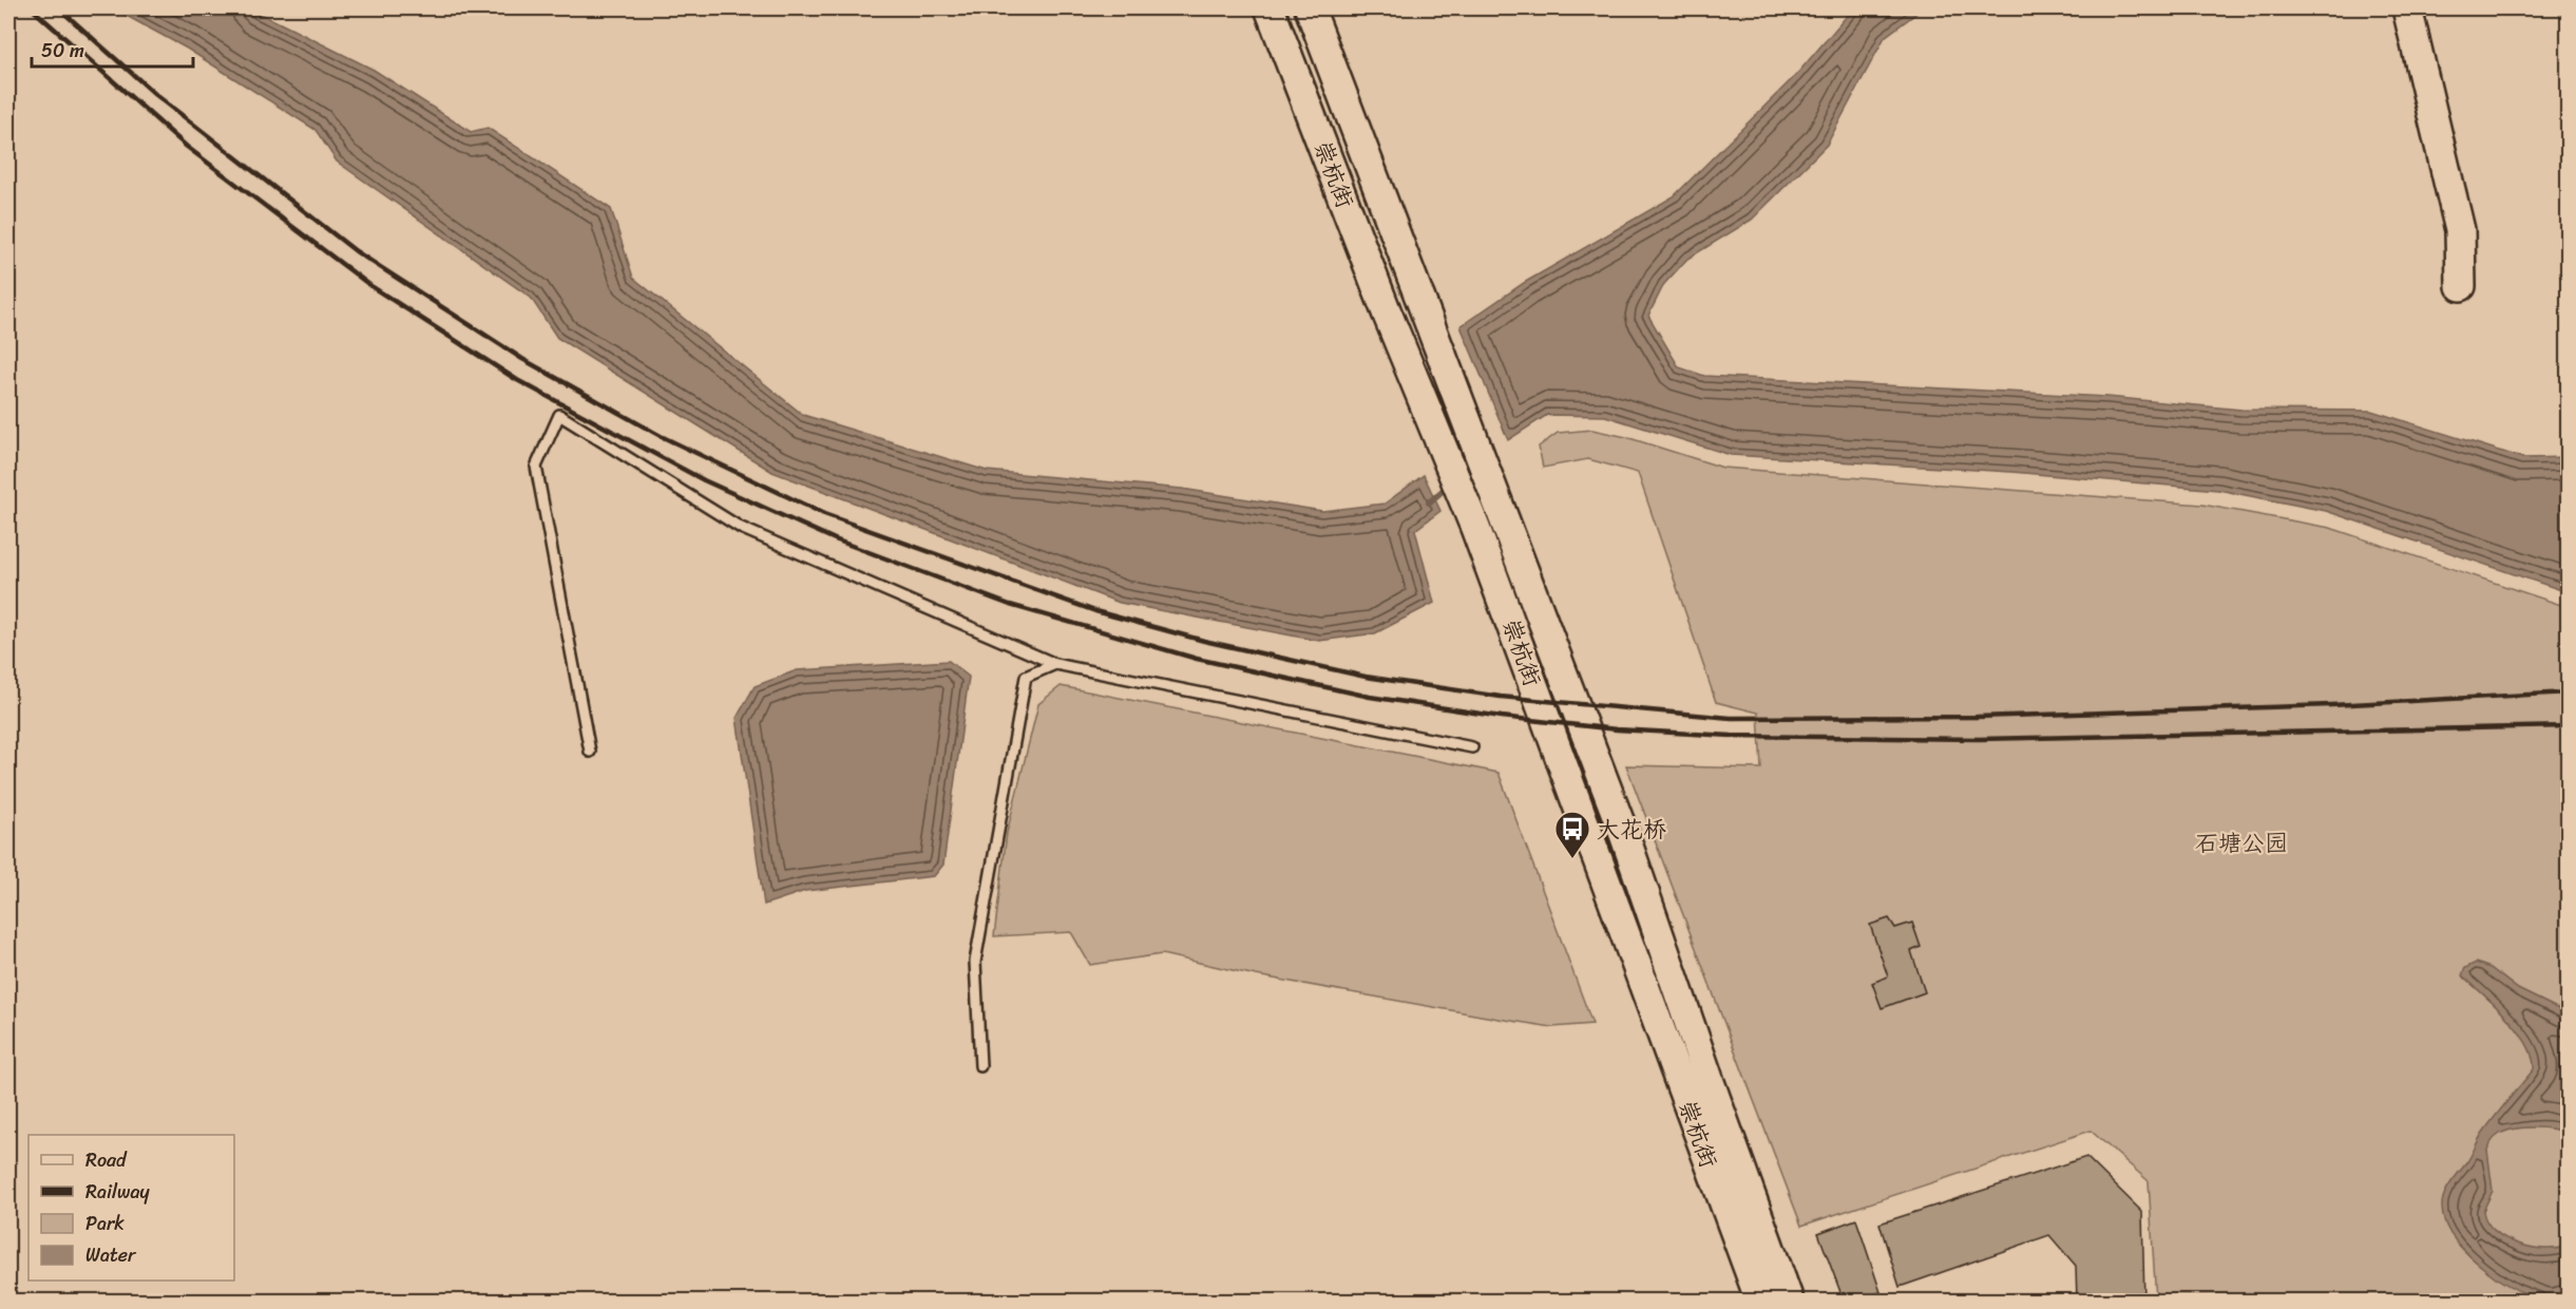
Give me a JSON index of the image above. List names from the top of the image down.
{
  "streets": {
    "main road": ["崇杭街"]
  },
  "parks": ["石塘公园"],
  "places": {
    "bus stop": ["大花桥"]
  },
  "legend": [
    "Road",
    "Railway",
    "Park",
    "Water"
  ],
  "scale_bar": "50 m"
}
